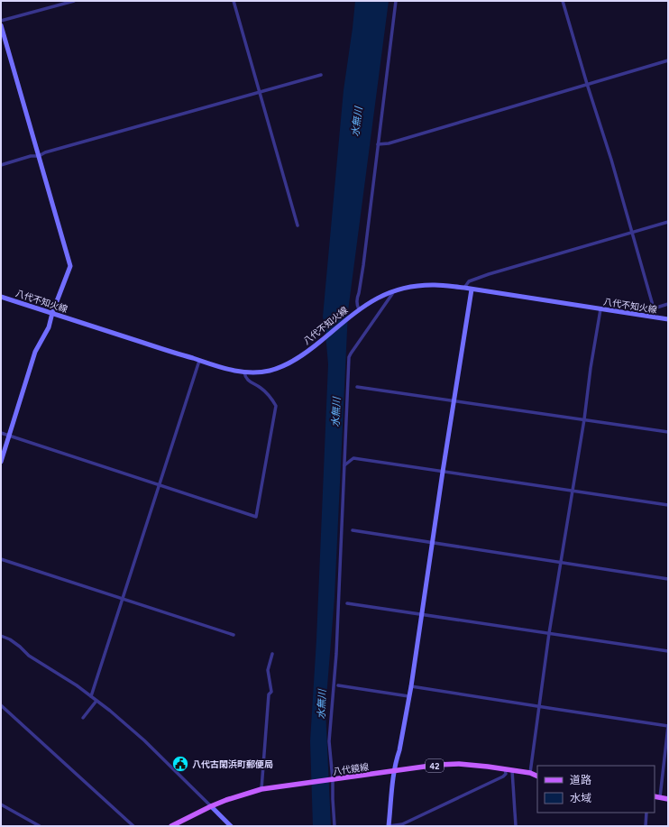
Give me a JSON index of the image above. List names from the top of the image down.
{
  "streets": {
    "main road": ["八代不知火線", "42", "八代鏡線"]
  },
  "water": ["水無川"],
  "places": {
    "public building": ["八代古閑浜町郵便局"]
  },
  "legend": ["道路", "水域"]
}
